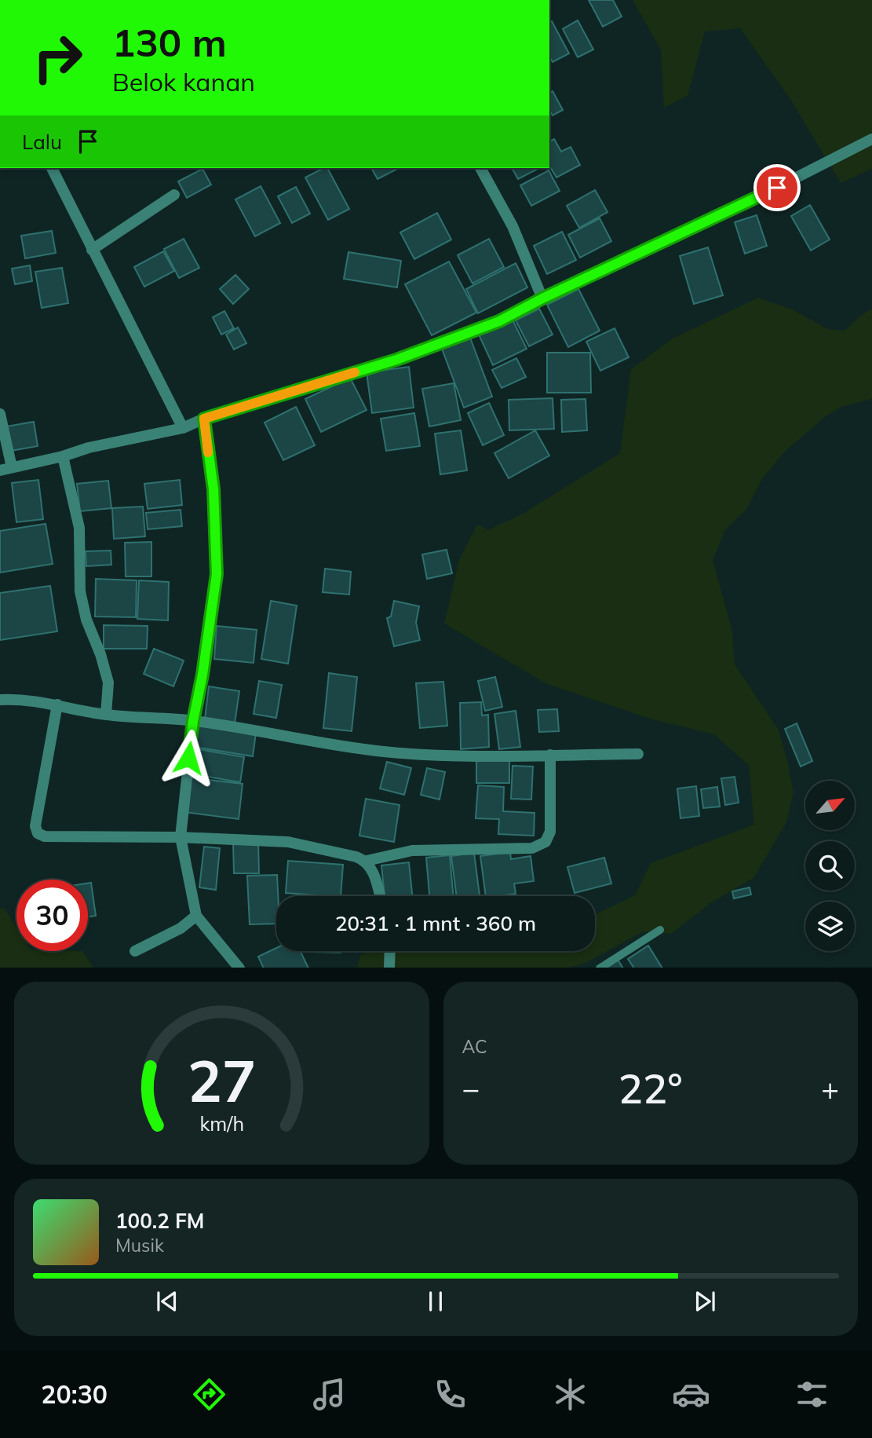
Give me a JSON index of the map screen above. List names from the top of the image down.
{
  "north": "top right",
  "page": {
    "turn": ["130 m", "Belok kanan"],
    "then": "Lalu",
    "limit": "30",
    "trip": "20:31 · 1 mnt · 360 m",
    "tile": "AC",
    "heat": ["−", "22°", "+"],
    "song": ["100.2 FM", "Musik"],
    "tabs": "20:30",
    "gauge": ["27", "km/h"]
  }
}
